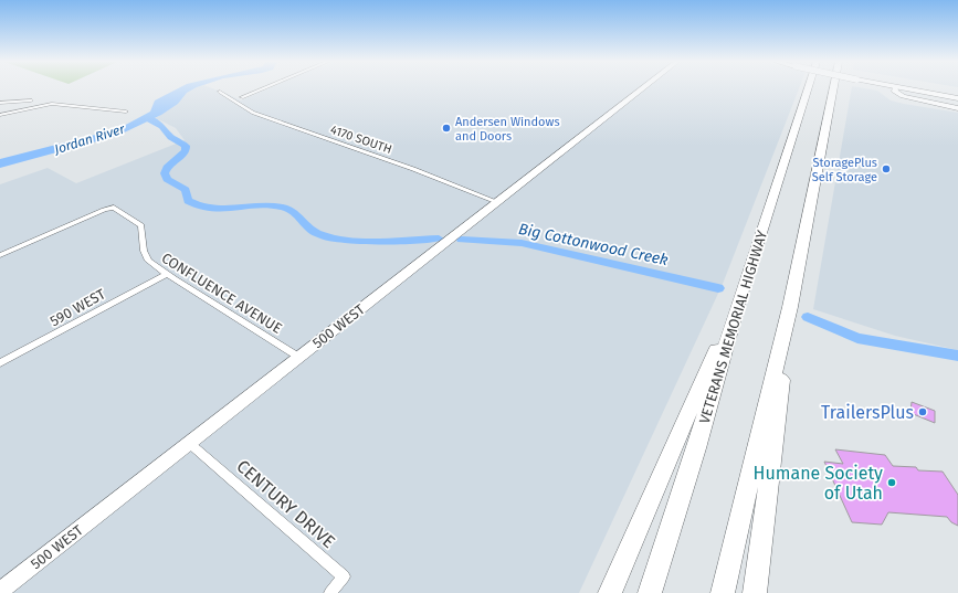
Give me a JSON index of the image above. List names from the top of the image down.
{
  "streets": {
    "highway": ["VETERANS MEMORIAL HIGHWAY"],
    "main road": ["500 WEST"],
    "street": [
      "4170 SOUTH",
      "CONFLUENCE AVENUE",
      "590 WEST",
      "CENTURY DRIVE"
    ]
  },
  "crossings": [
    ["4170 SOUTH", "500 WEST"],
    ["CONFLUENCE AVENUE", "590 WEST"],
    ["CONFLUENCE AVENUE", "500 WEST"],
    ["500 WEST", "CENTURY DRIVE"]
  ],
  "water": ["Jordan River", "Big Cottonwood Creek"],
  "places": [
    "Andersen Windows and Doors",
    "StoragePlus Self Storage",
    "TrailersPlus",
    "Humane Society of Utah"
  ]
}
